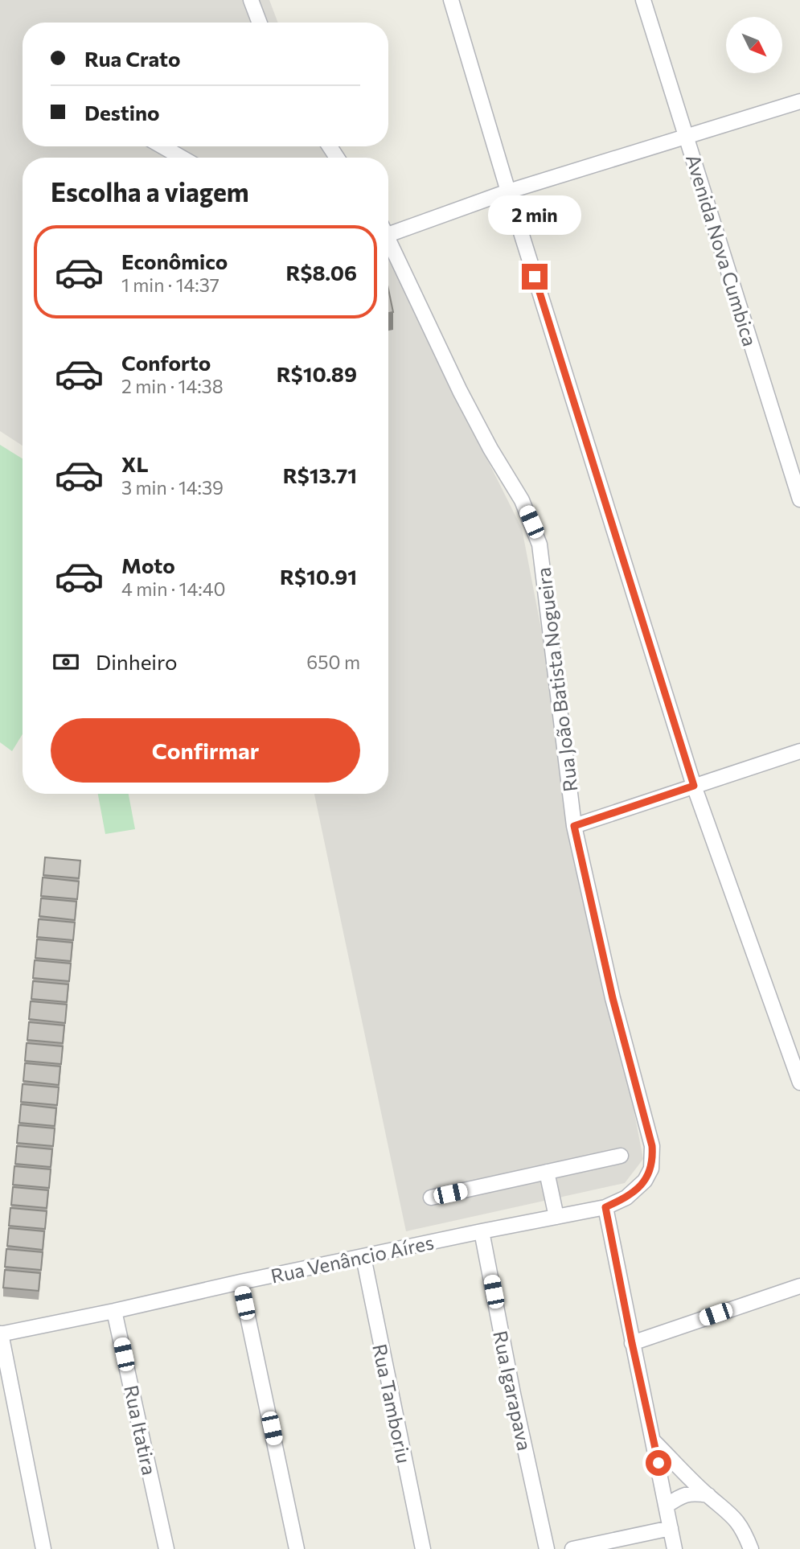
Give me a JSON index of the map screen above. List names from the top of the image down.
{
  "streets": {
    "street": [
      "Avenida Nova Cumbica",
      "Rua João Batista Nogueira",
      "Rua Venâncio Aíres",
      "Rua Igarapava",
      "Rua Tamboriu",
      "Rua Itatira"
    ]
  },
  "crossings": [
    ["Rua João Batista Nogueira", "Rua Venâncio Aíres"],
    ["Rua Venâncio Aíres", "Rua Igarapava"],
    ["Rua Venâncio Aíres", "Rua Tamboriu"],
    ["Rua Venâncio Aíres", "Rua Itatira"]
  ],
  "north": "bottom right",
  "page": {
    "banner": ["Rua Crato", "Destino"],
    "heading": "Escolha a viagem",
    "bubble": "2 min",
    "list": [
      {
        "name": "Econômico",
        "note": "1 min · 14:37",
        "value": "R$8.06"
      },
      {
        "name": "Conforto",
        "note": "2 min · 14:38",
        "value": "R$10.89"
      },
      {
        "name": "XL",
        "note": "3 min · 14:39",
        "value": "R$13.71"
      },
      {
        "name": "Moto",
        "note": "4 min · 14:40",
        "value": "R$10.91"
      }
    ],
    "pay": ["Dinheiro", "650 m"],
    "buttons": "Confirmar"
  }
}
